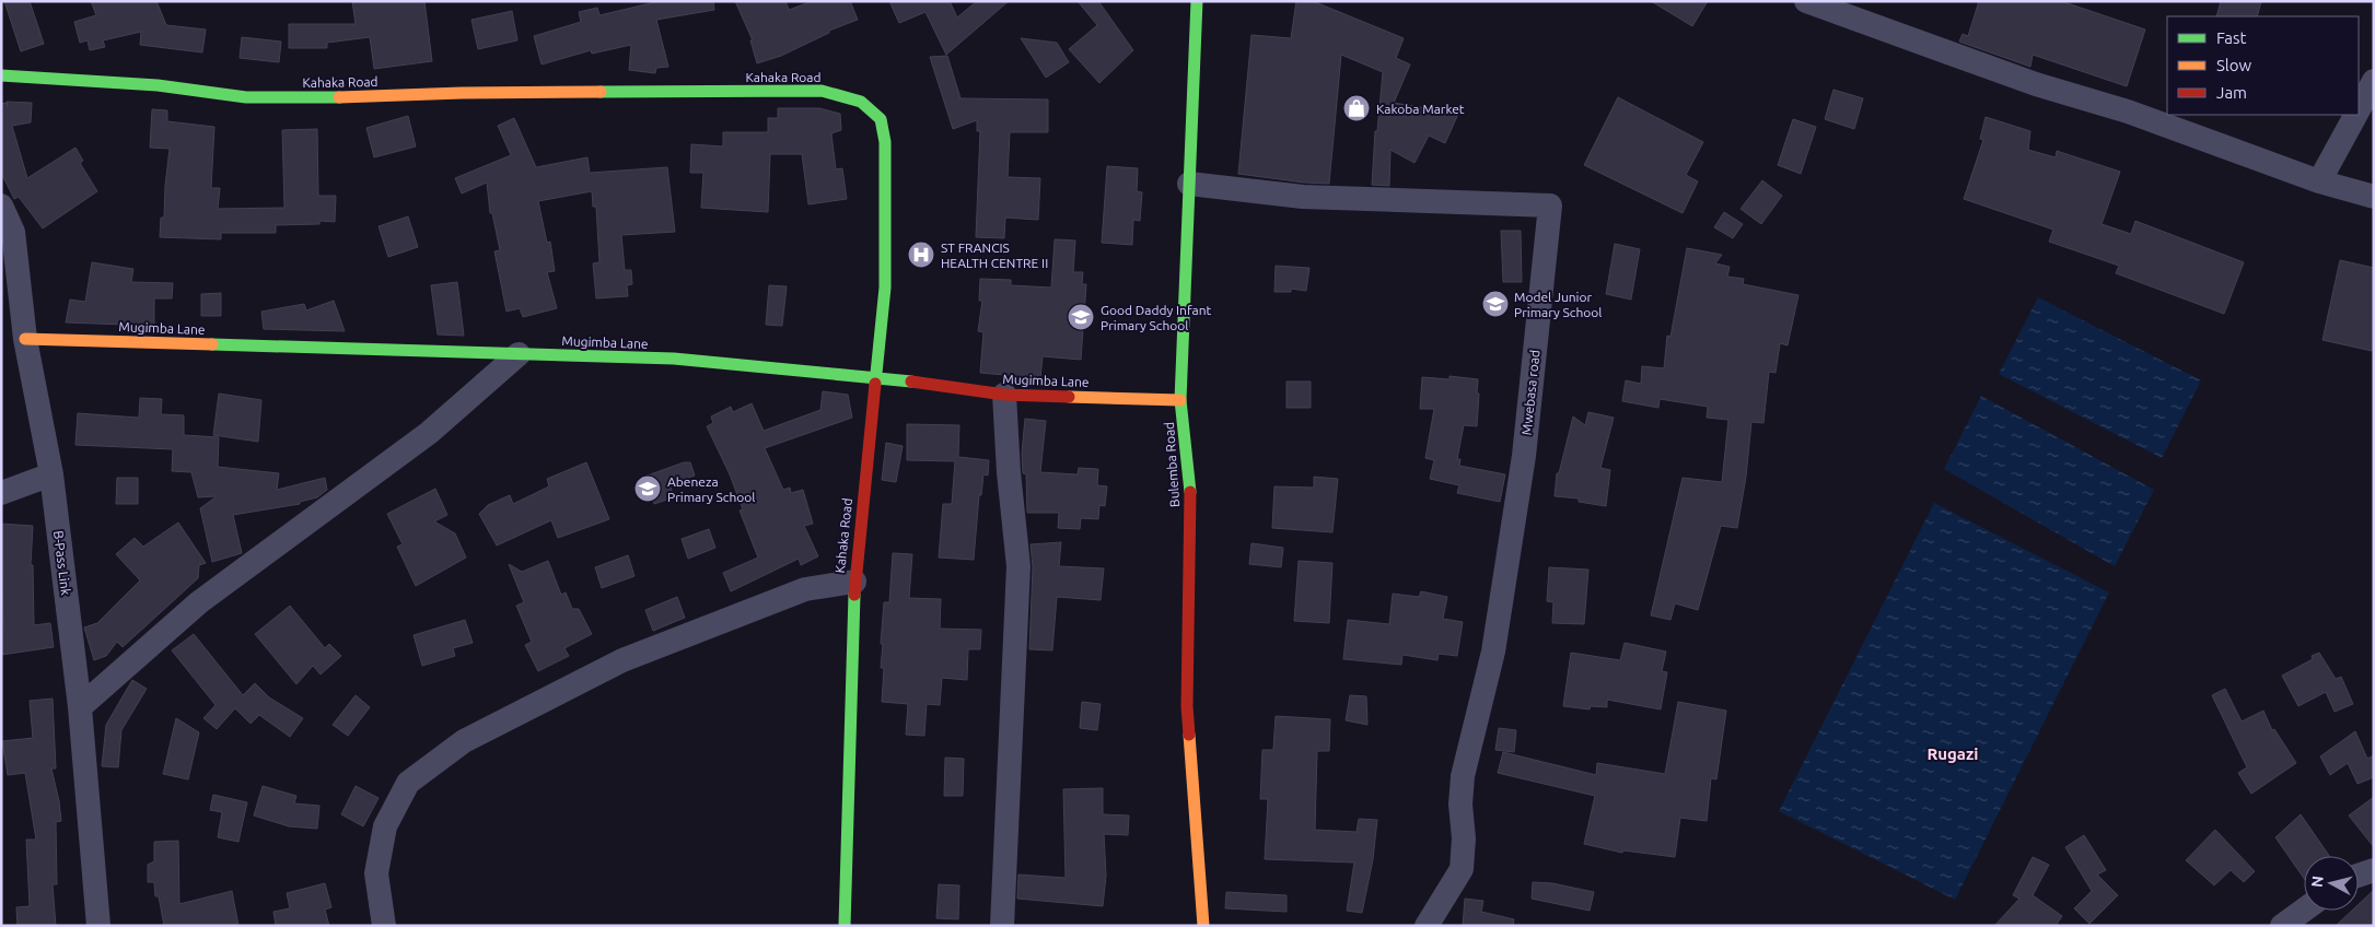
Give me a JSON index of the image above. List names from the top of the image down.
{
  "streets": {
    "street": [
      "Kahaka Road",
      "Mugimba Lane",
      "Mwebasa road",
      "Bulemba Road",
      "B-Pass Link"
    ]
  },
  "crossings": [
    ["Kahaka Road", "Mugimba Lane"],
    ["Mugimba Lane", "Bulemba Road"],
    ["Mugimba Lane", "B-Pass Link"],
    ["Mwebasa road", "Bulemba Road"]
  ],
  "districts": ["Rugazi"],
  "places": {
    "shop": ["Kakoba Market"],
    "hospital": ["ST FRANCIS HEALTH CENTRE II"],
    "school or university": ["Model Junior Primary School", "Good Daddy Infant Primary School", "Abeneza Primary School"]
  },
  "legend": ["Fast", "Slow", "Jam"],
  "north": "left"
}
